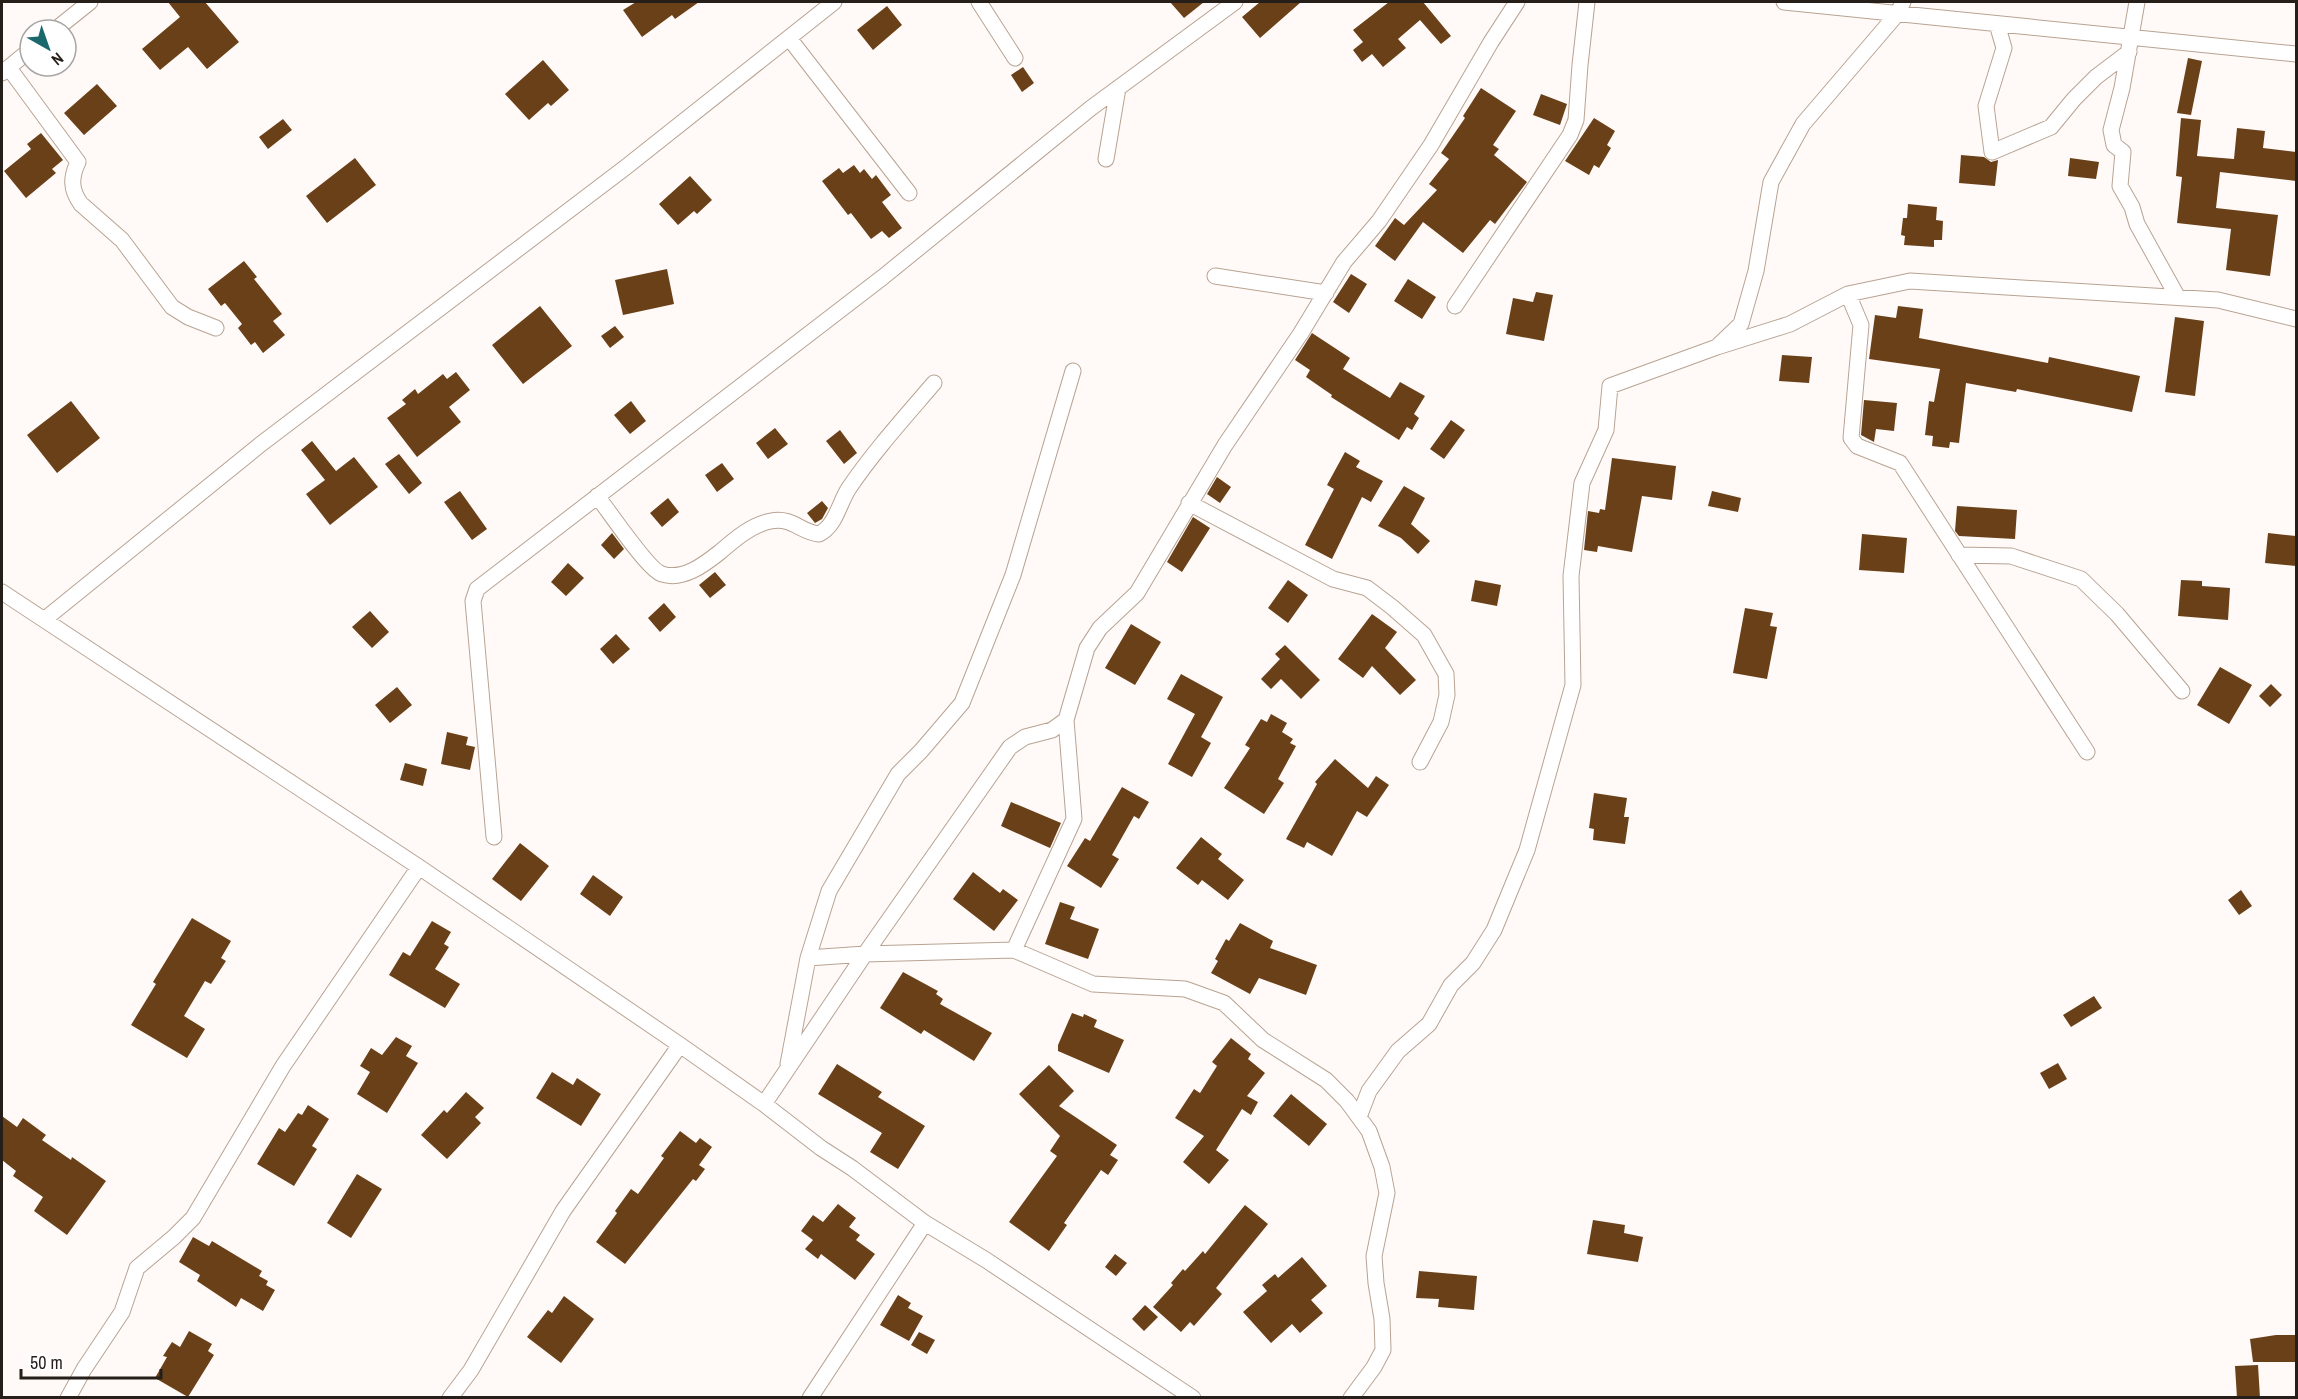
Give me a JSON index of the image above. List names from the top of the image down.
{
  "scale_bar": "50 m",
  "north": "bottom right"
}
